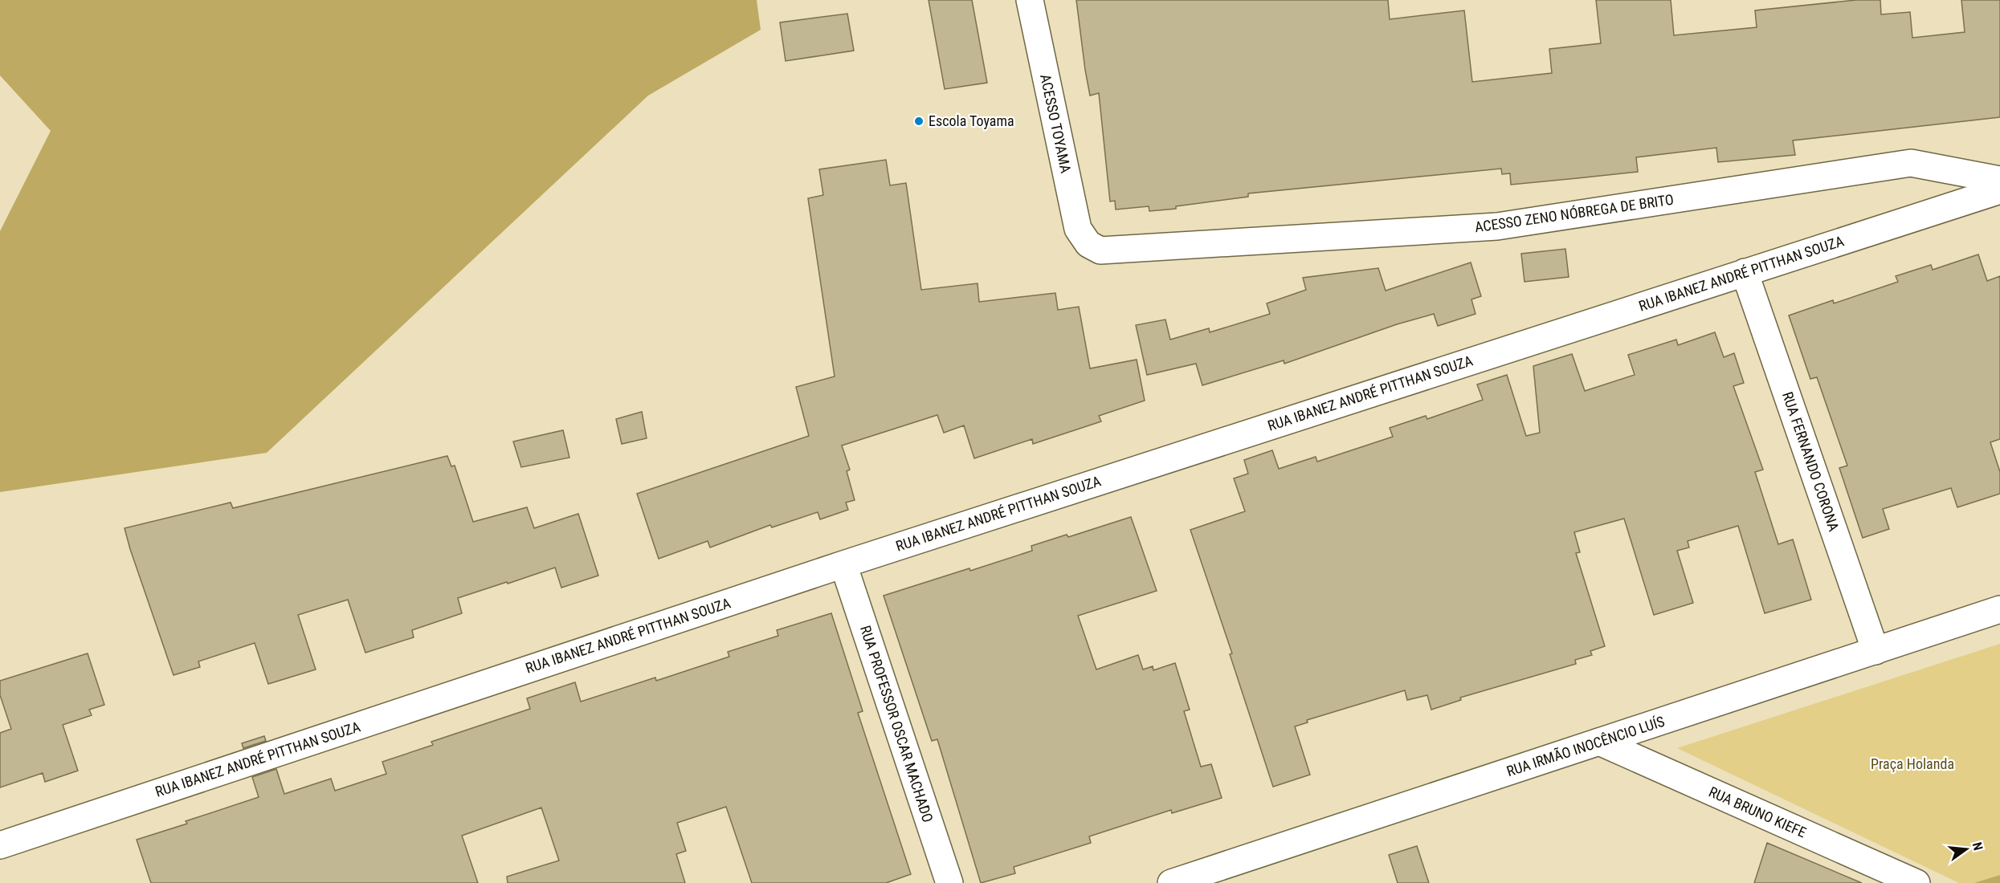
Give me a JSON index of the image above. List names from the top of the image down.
{
  "streets": {
    "street": [
      "ACESSO TOYAMA",
      "ACESSO ZENO NÓBREGA DE BRITO",
      "RUA IBANEZ ANDRÉ PITTHAN SOUZA",
      "RUA FERNANDO CORONA",
      "RUA PROFESSOR OSCAR MACHADO",
      "RUA IRMÃO INOCÊNCIO LUÍS",
      "RUA BRUNO KIEFE"
    ]
  },
  "crossings": [
    ["ACESSO TOYAMA", "ACESSO ZENO NÓBREGA DE BRITO"],
    ["RUA IBANEZ ANDRÉ PITTHAN SOUZA", "RUA FERNANDO CORONA"],
    ["RUA IBANEZ ANDRÉ PITTHAN SOUZA", "RUA PROFESSOR OSCAR MACHADO"],
    ["RUA FERNANDO CORONA", "RUA IRMÃO INOCÊNCIO LUÍS"],
    ["RUA IRMÃO INOCÊNCIO LUÍS", "RUA BRUNO KIEFE"]
  ],
  "parks": ["Praça Holanda"],
  "places": ["Escola Toyama"],
  "north": "right"
}
